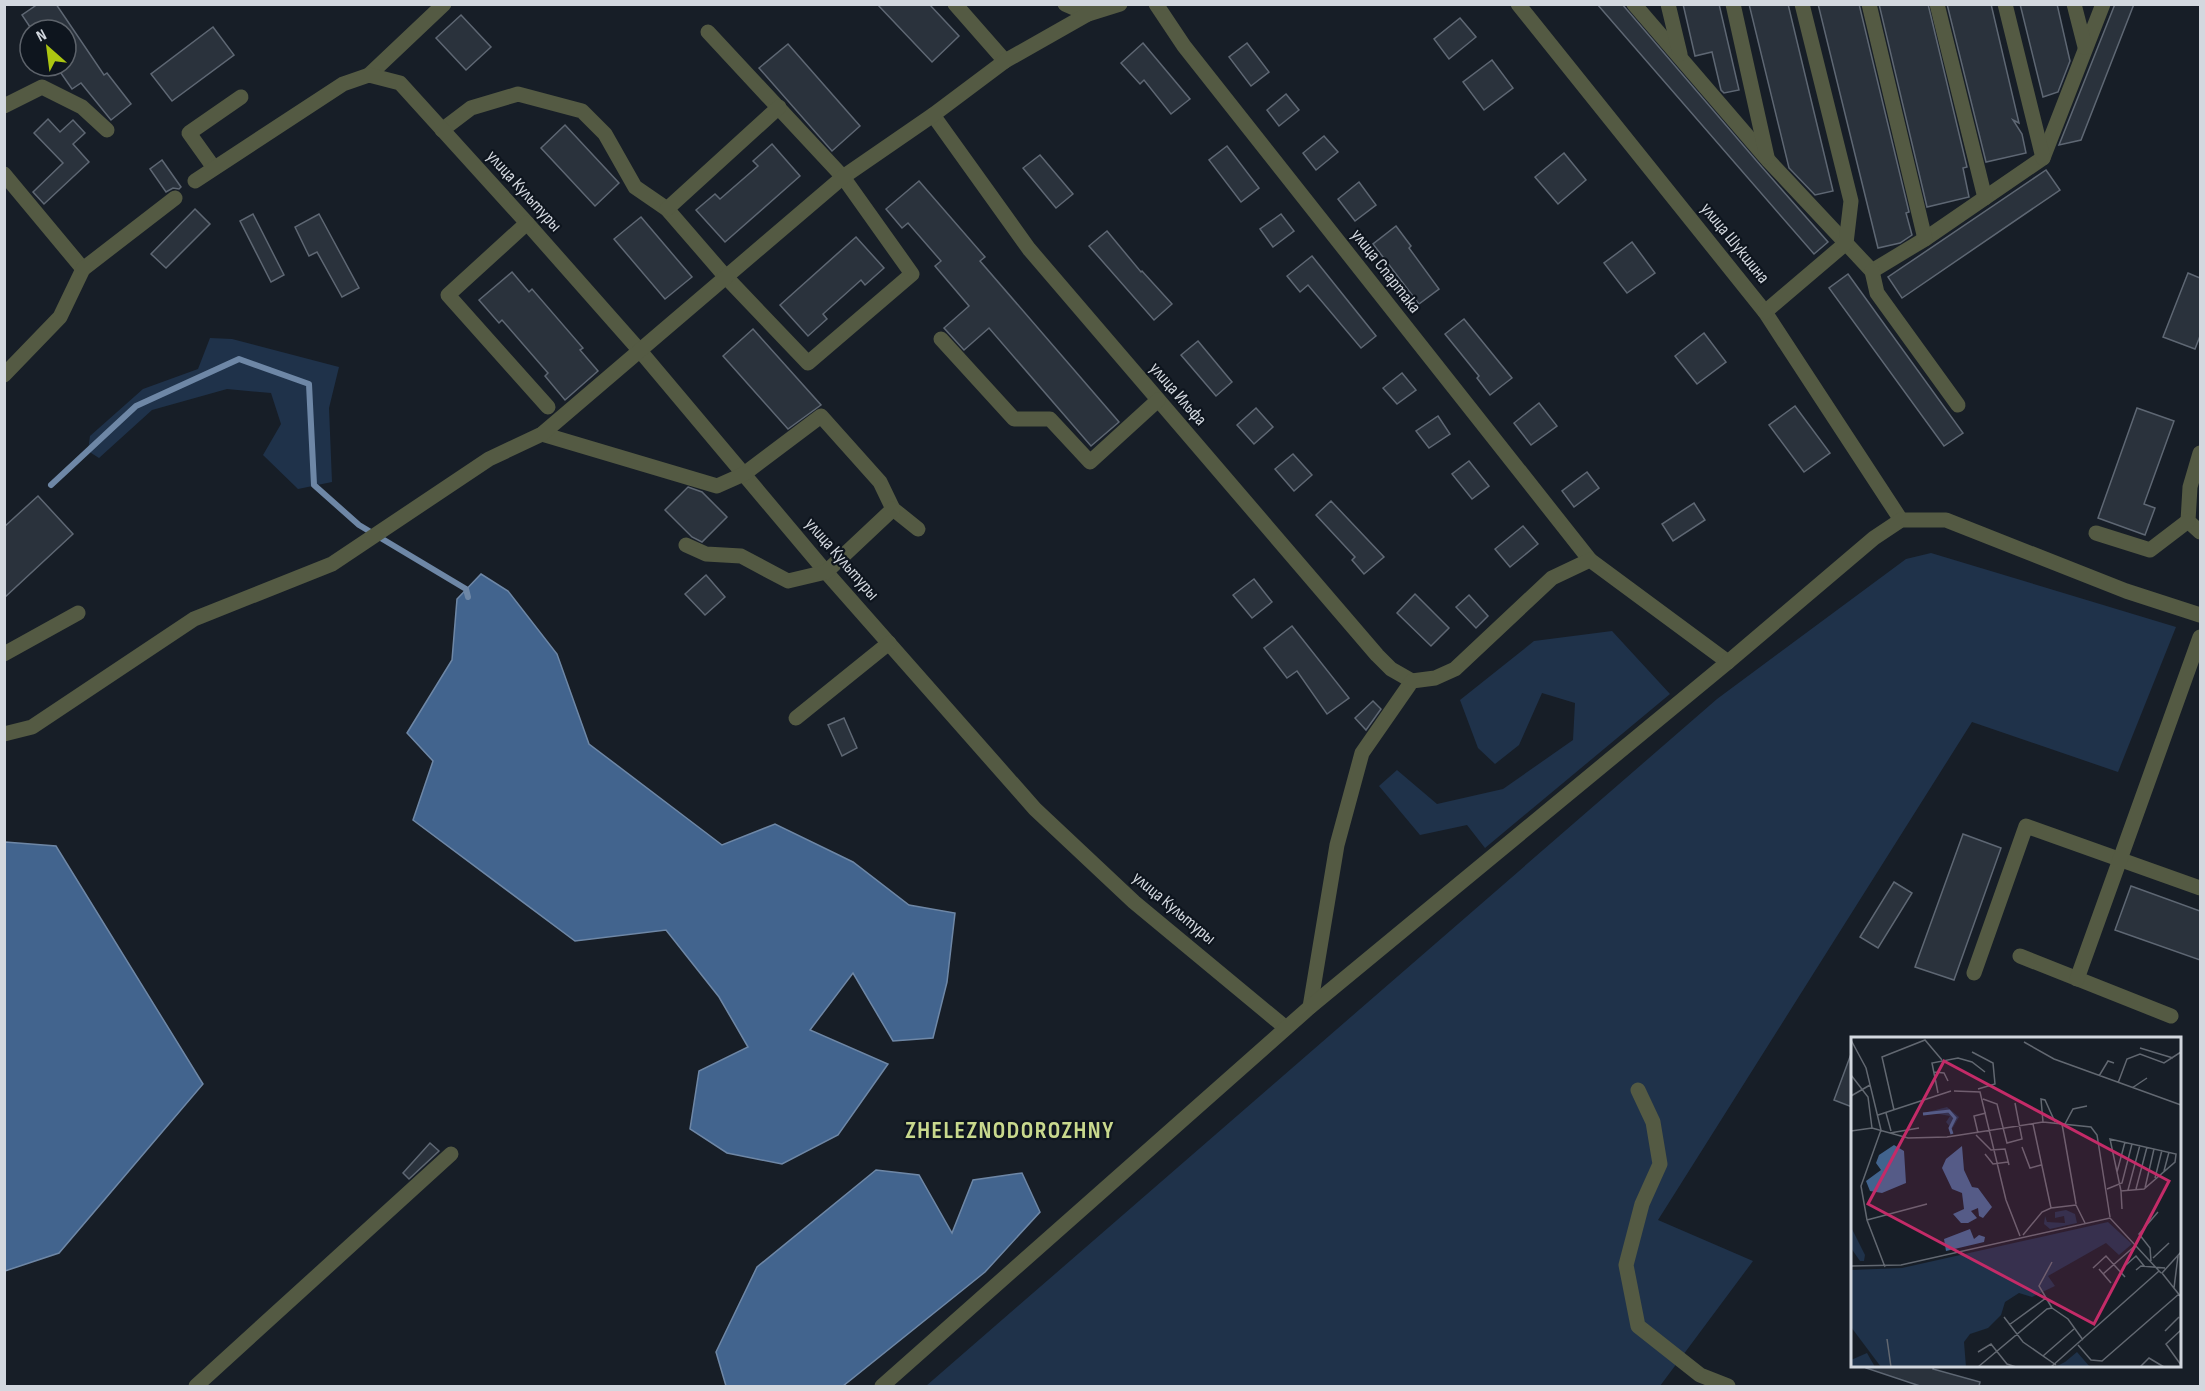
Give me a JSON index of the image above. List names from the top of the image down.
{
  "streets": {
    "street": [
      "улица Культуры",
      "улица Шукшина",
      "улица Спартака",
      "улица Ильфа"
    ]
  },
  "districts": ["ZHELEZNODOROZHNY"],
  "north": "top left"
}
